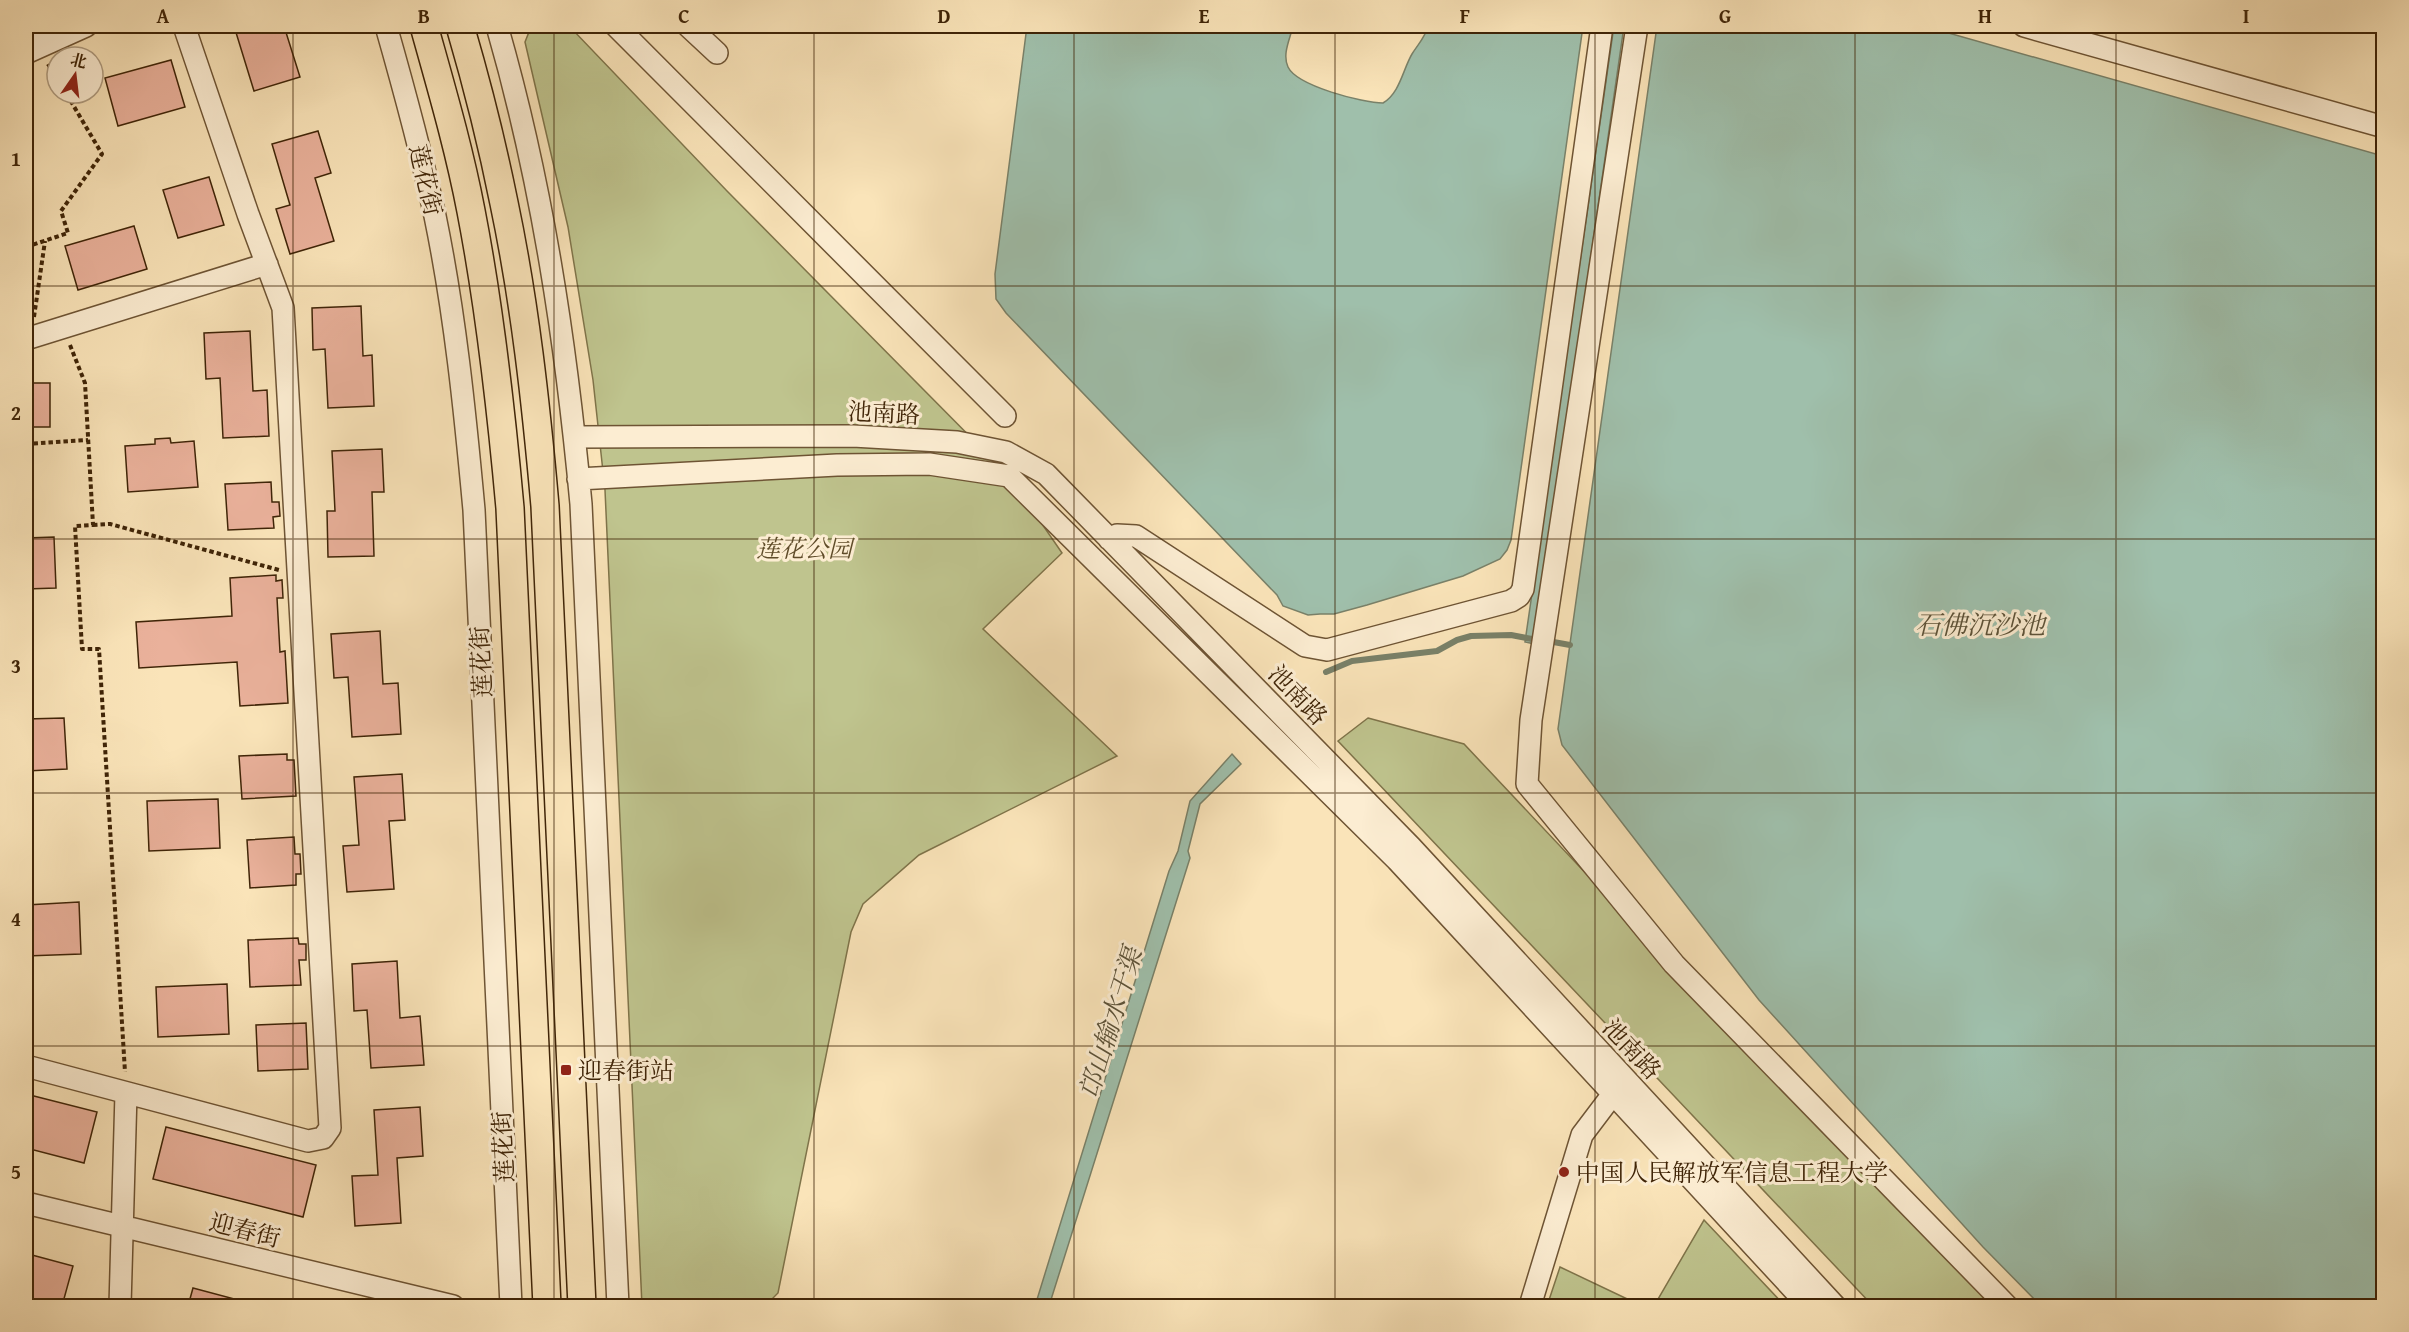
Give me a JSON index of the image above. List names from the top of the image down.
{
  "streets": {
    "main road": ["莲花街"],
    "street": ["池南路", "迎春街"]
  },
  "water": ["石佛沉沙池", "邙山输水干渠"],
  "parks": ["莲花公园"],
  "places": {
    "transit": ["迎春街站"],
    "other": ["中国人民解放军信息工程大学"]
  },
  "north": "top",
  "grid": {
    "columns": [
      "A",
      "B",
      "C",
      "D",
      "E",
      "F",
      "G",
      "H",
      "I"
    ],
    "rows": [
      "1",
      "2",
      "3",
      "4",
      "5"
    ]
  }
}
